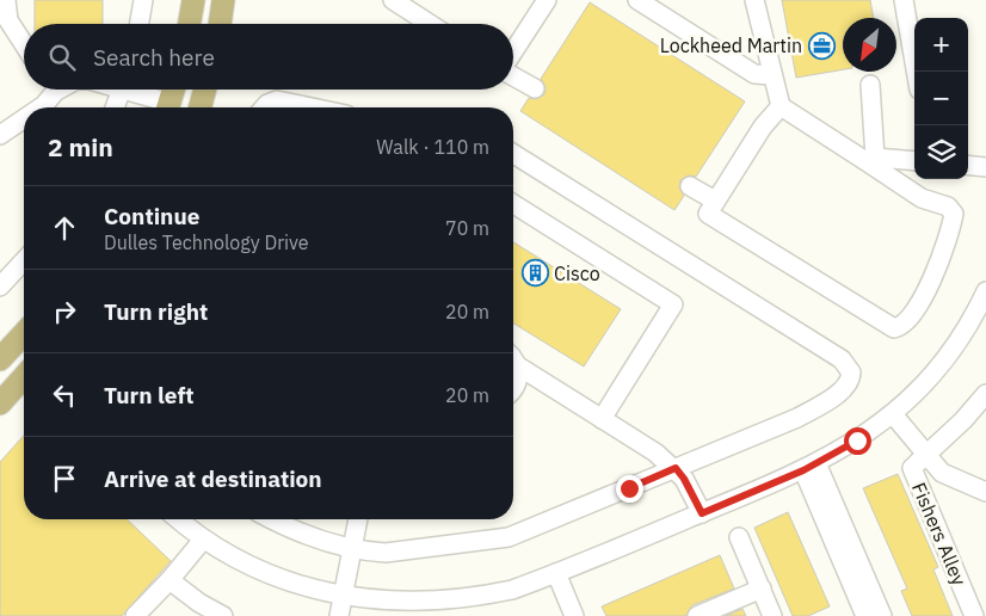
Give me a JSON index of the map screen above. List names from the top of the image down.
{
  "streets": {
    "street": ["Fishers Alley"]
  },
  "places": {
    "office": ["Lockheed Martin"],
    "building": ["Cisco"]
  },
  "north": "bottom left",
  "page": {
    "map_buttons": ["+", "−"],
    "search": "Search here",
    "heading": ["2 min", "Walk · 110 m"],
    "list": [
      ["Continue", "Dulles Technology Drive", "70 m"],
      ["Turn right", "20 m"],
      ["Turn left", "20 m"],
      "Arrive at destination"
    ]
  }
}
